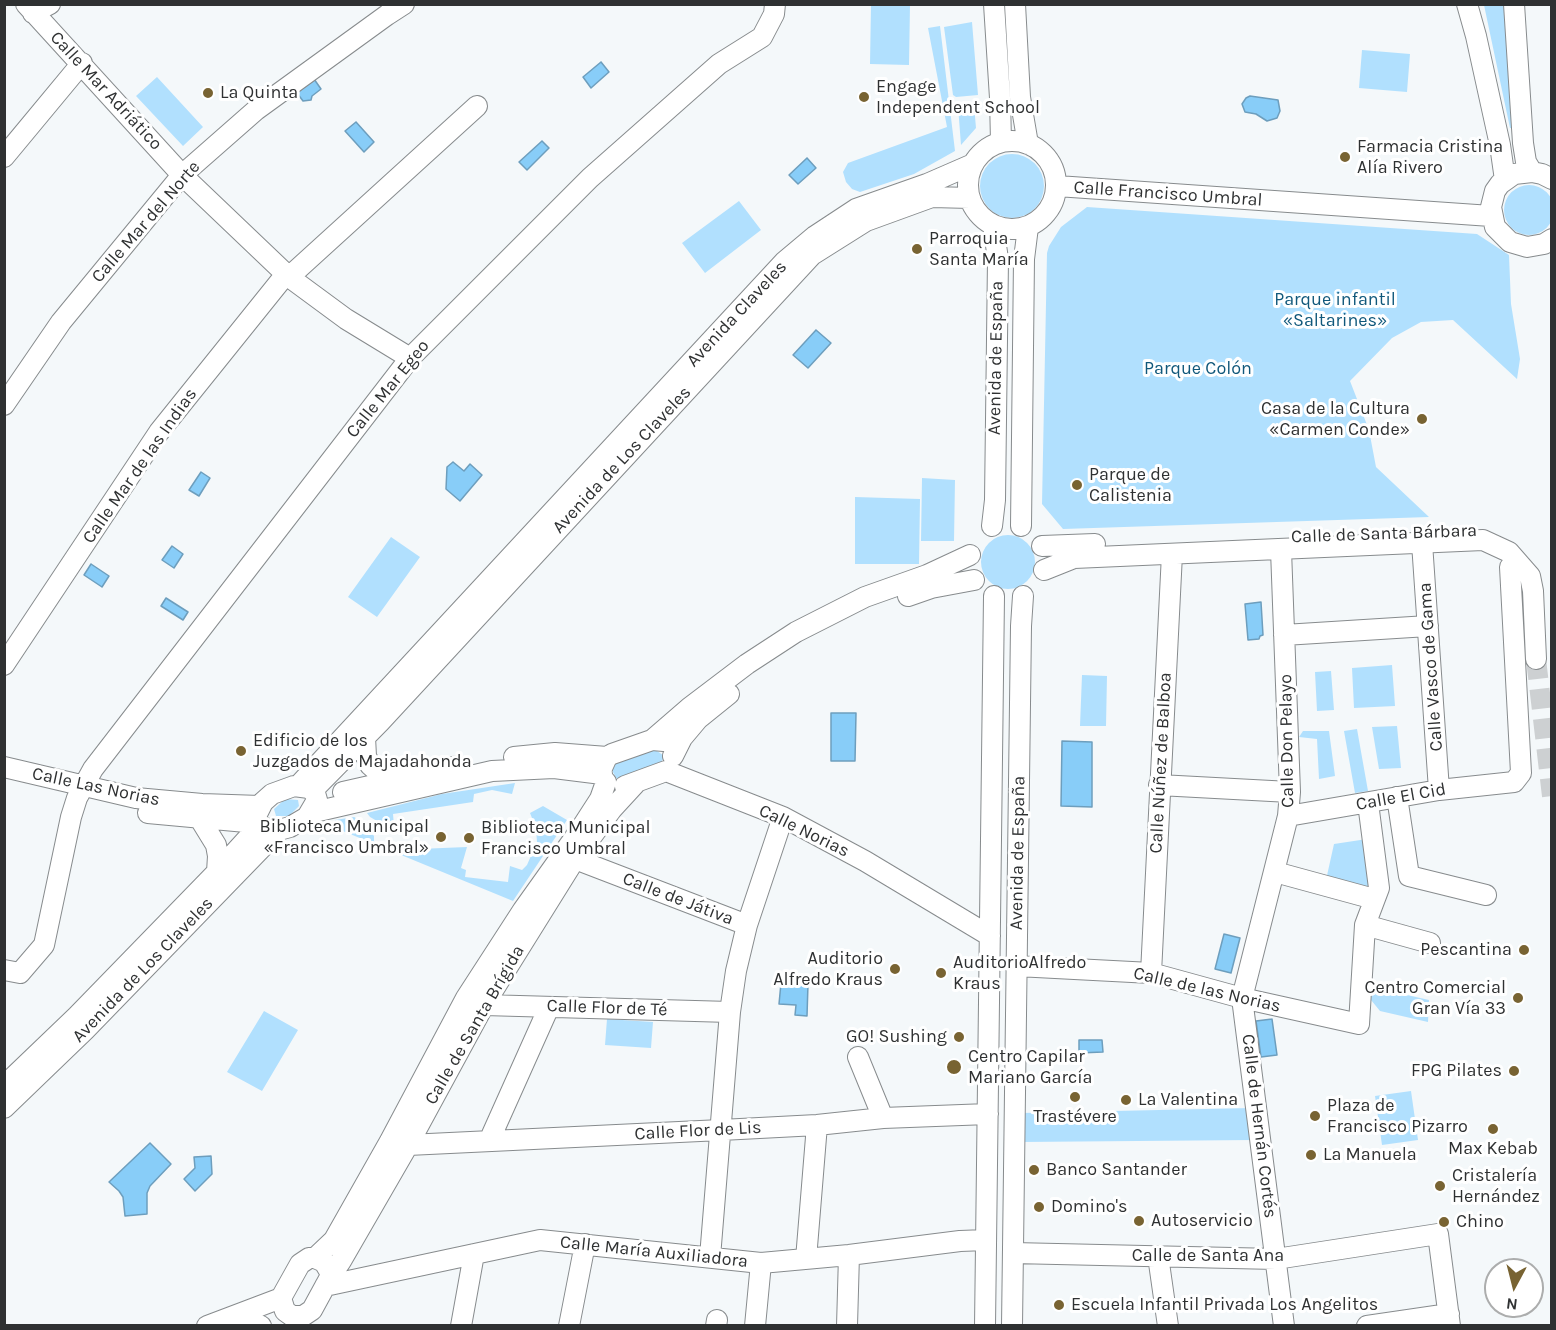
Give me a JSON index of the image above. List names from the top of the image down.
{
  "streets": {
    "street": [
      "Calle Mar Adriático",
      "Calle Francisco Umbral",
      "Calle Mar del Norte",
      "Avenida Claveles",
      "Avenida de España",
      "Calle Mar Egeo",
      "Avenida de Los Claveles",
      "Calle Mar de las Indias",
      "Calle de Santa Bárbara",
      "Calle Vasco de Gama",
      "Calle Don Pelayo",
      "Calle Núñez de Balboa",
      "Calle Las Norias",
      "Calle El Cid",
      "Calle Norias",
      "Calle de Játiva",
      "Calle de las Norias",
      "Calle Flor de Té",
      "Calle de Santa Brígida",
      "Calle de Hernán Cortés",
      "Calle Flor de Lis",
      "Calle María Auxiliadora",
      "Calle de Santa Ana"
    ]
  },
  "crossings": [
    ["Calle Mar Adriático", "Calle Mar del Norte"],
    ["Calle Mar Adriático", "Calle Mar Egeo"],
    ["Calle Mar Adriático", "Calle Mar de las Indias"],
    ["Calle Francisco Umbral", "Avenida Claveles"],
    ["Calle Francisco Umbral", "Avenida de España"],
    ["Calle Francisco Umbral", "Avenida de Los Claveles"],
    ["Avenida Claveles", "Avenida de España"],
    ["Avenida Claveles", "Avenida de Los Claveles"],
    ["Avenida Claveles", "Calle Las Norias"],
    ["Avenida de España", "Avenida de Los Claveles"],
    ["Avenida de España", "Calle de Santa Bárbara"],
    ["Avenida de España", "Calle Norias"],
    ["Avenida de España", "Calle de las Norias"],
    ["Avenida de España", "Calle Flor de Lis"],
    ["Avenida de España", "Calle María Auxiliadora"],
    ["Avenida de España", "Calle de Santa Ana"],
    ["Calle Mar Egeo", "Calle Las Norias"],
    ["Avenida de Los Claveles", "Calle Las Norias"],
    ["Calle de Santa Bárbara", "Calle Vasco de Gama"],
    ["Calle de Santa Bárbara", "Calle Don Pelayo"],
    ["Calle de Santa Bárbara", "Calle Núñez de Balboa"],
    ["Calle de Santa Bárbara", "Calle El Cid"],
    ["Calle Vasco de Gama", "Calle El Cid"],
    ["Calle Don Pelayo", "Calle El Cid"],
    ["Calle Don Pelayo", "Calle de las Norias"],
    ["Calle Don Pelayo", "Calle de Hernán Cortés"],
    ["Calle Núñez de Balboa", "Calle de las Norias"],
    ["Calle de Játiva", "Calle de Santa Brígida"],
    ["Calle de las Norias", "Calle de Hernán Cortés"],
    ["Calle Flor de Té", "Calle de Santa Brígida"],
    ["Calle de Santa Brígida", "Calle Flor de Lis"],
    ["Calle de Santa Brígida", "Calle María Auxiliadora"],
    ["Calle de Hernán Cortés", "Calle de Santa Ana"]
  ],
  "parks": ["Parque infantil «Saltarines»", "Parque Colón"],
  "places": [
    "La Quinta",
    "Engage Independent School",
    "Farmacia Cristina Alía Rivero",
    "Parroquia Santa María",
    "Casa de la Cultura «Carmen Conde»",
    "Parque de Calistenia",
    "Edificio de los Juzgados de Majadahonda",
    "Biblioteca Municipal «Francisco Umbral»",
    "Biblioteca Municipal Francisco Umbral",
    "Pescantina",
    "Auditorio Alfredo Kraus",
    "AuditorioAlfredo Kraus",
    "Centro Comercial Gran Vía 33",
    "GO! Sushing",
    "Centro Capilar Mariano García",
    "FPG Pilates",
    "Trastévere",
    "La Valentina",
    "Plaza de Francisco Pizarro",
    "Max Kebab",
    "La Manuela",
    "Banco Santander",
    "Cristalería Hernández",
    "Domino's",
    "Autoservicio",
    "Chino",
    "Escuela Infantil Privada Los Angelitos"
  ],
  "north": "bottom"
}
